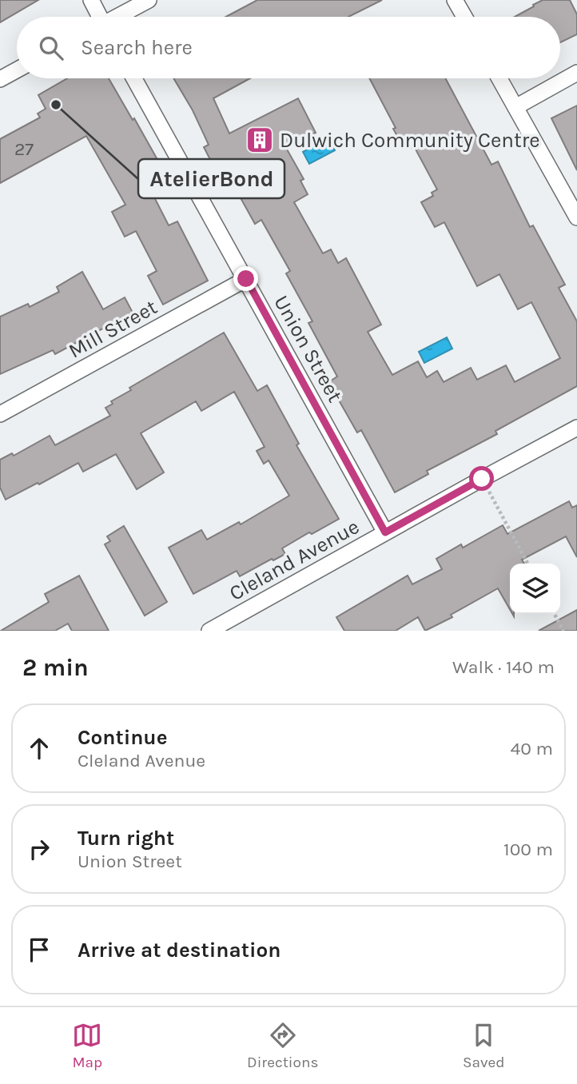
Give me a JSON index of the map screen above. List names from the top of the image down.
{
  "streets": {
    "street": ["Mill Street", "Union Street", "Cleland Avenue"]
  },
  "crossings": [
    ["Mill Street", "Union Street"],
    ["Union Street", "Cleland Avenue"]
  ],
  "places": {
    "other": ["AtelierBond"],
    "building": ["Dulwich Community Centre"]
  },
  "house_numbers": ["27"],
  "page": {
    "search": "Search here",
    "heading": ["2 min", "Walk · 140 m"],
    "list": [
      ["Continue", "Cleland Avenue", "40 m"],
      ["Turn right", "Union Street", "100 m"],
      "Arrive at destination"
    ],
    "nav": ["Map", "Directions", "Saved"]
  }
}
